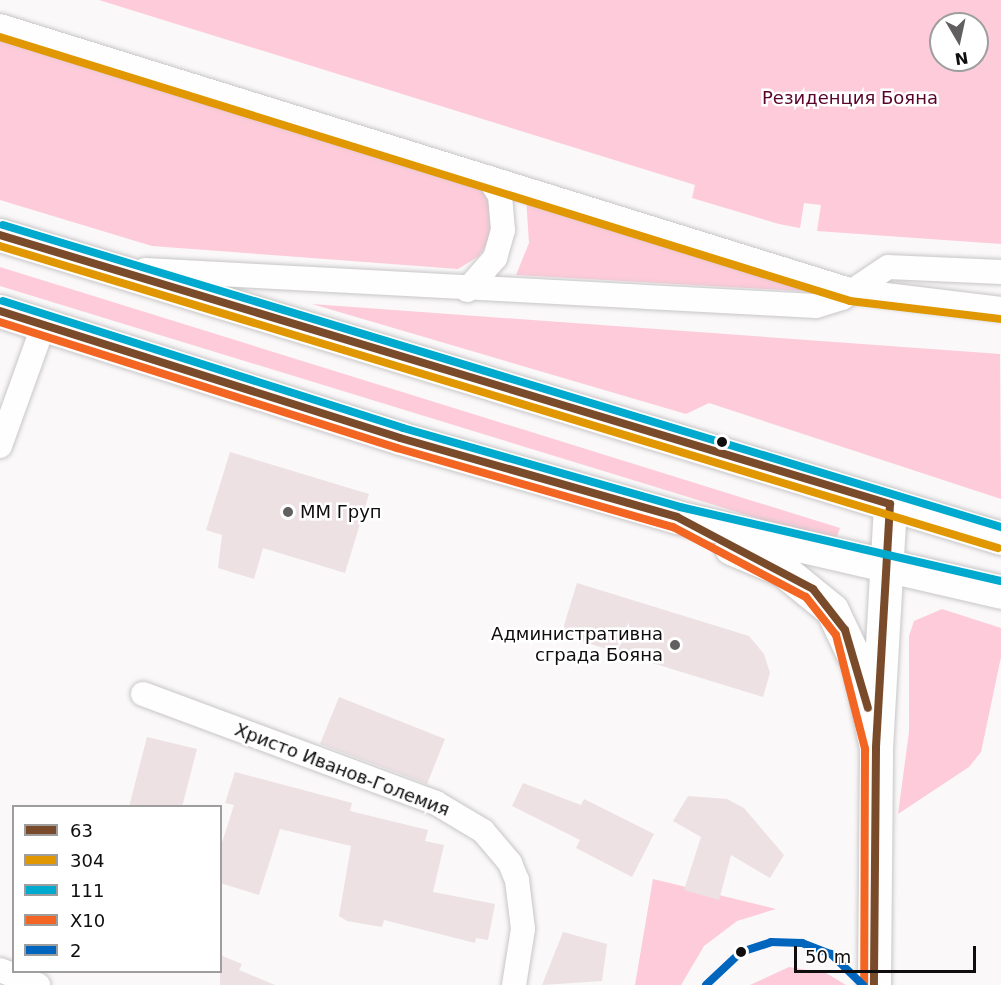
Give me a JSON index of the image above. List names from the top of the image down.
{
  "streets": {
    "street": ["Христо Иванов-Големия"]
  },
  "parks": ["Резиденция Бояна"],
  "places": ["ММ Груп", "Административна сграда Бояна"],
  "lines": [
    "transit line 304",
    "transit line 111",
    "transit line 63",
    "transit line Х10",
    "transit line 2"
  ],
  "legend": [
    "63",
    "304",
    "111",
    "Х10",
    "2"
  ],
  "scale_bar": "50 m",
  "north": "bottom"
}
